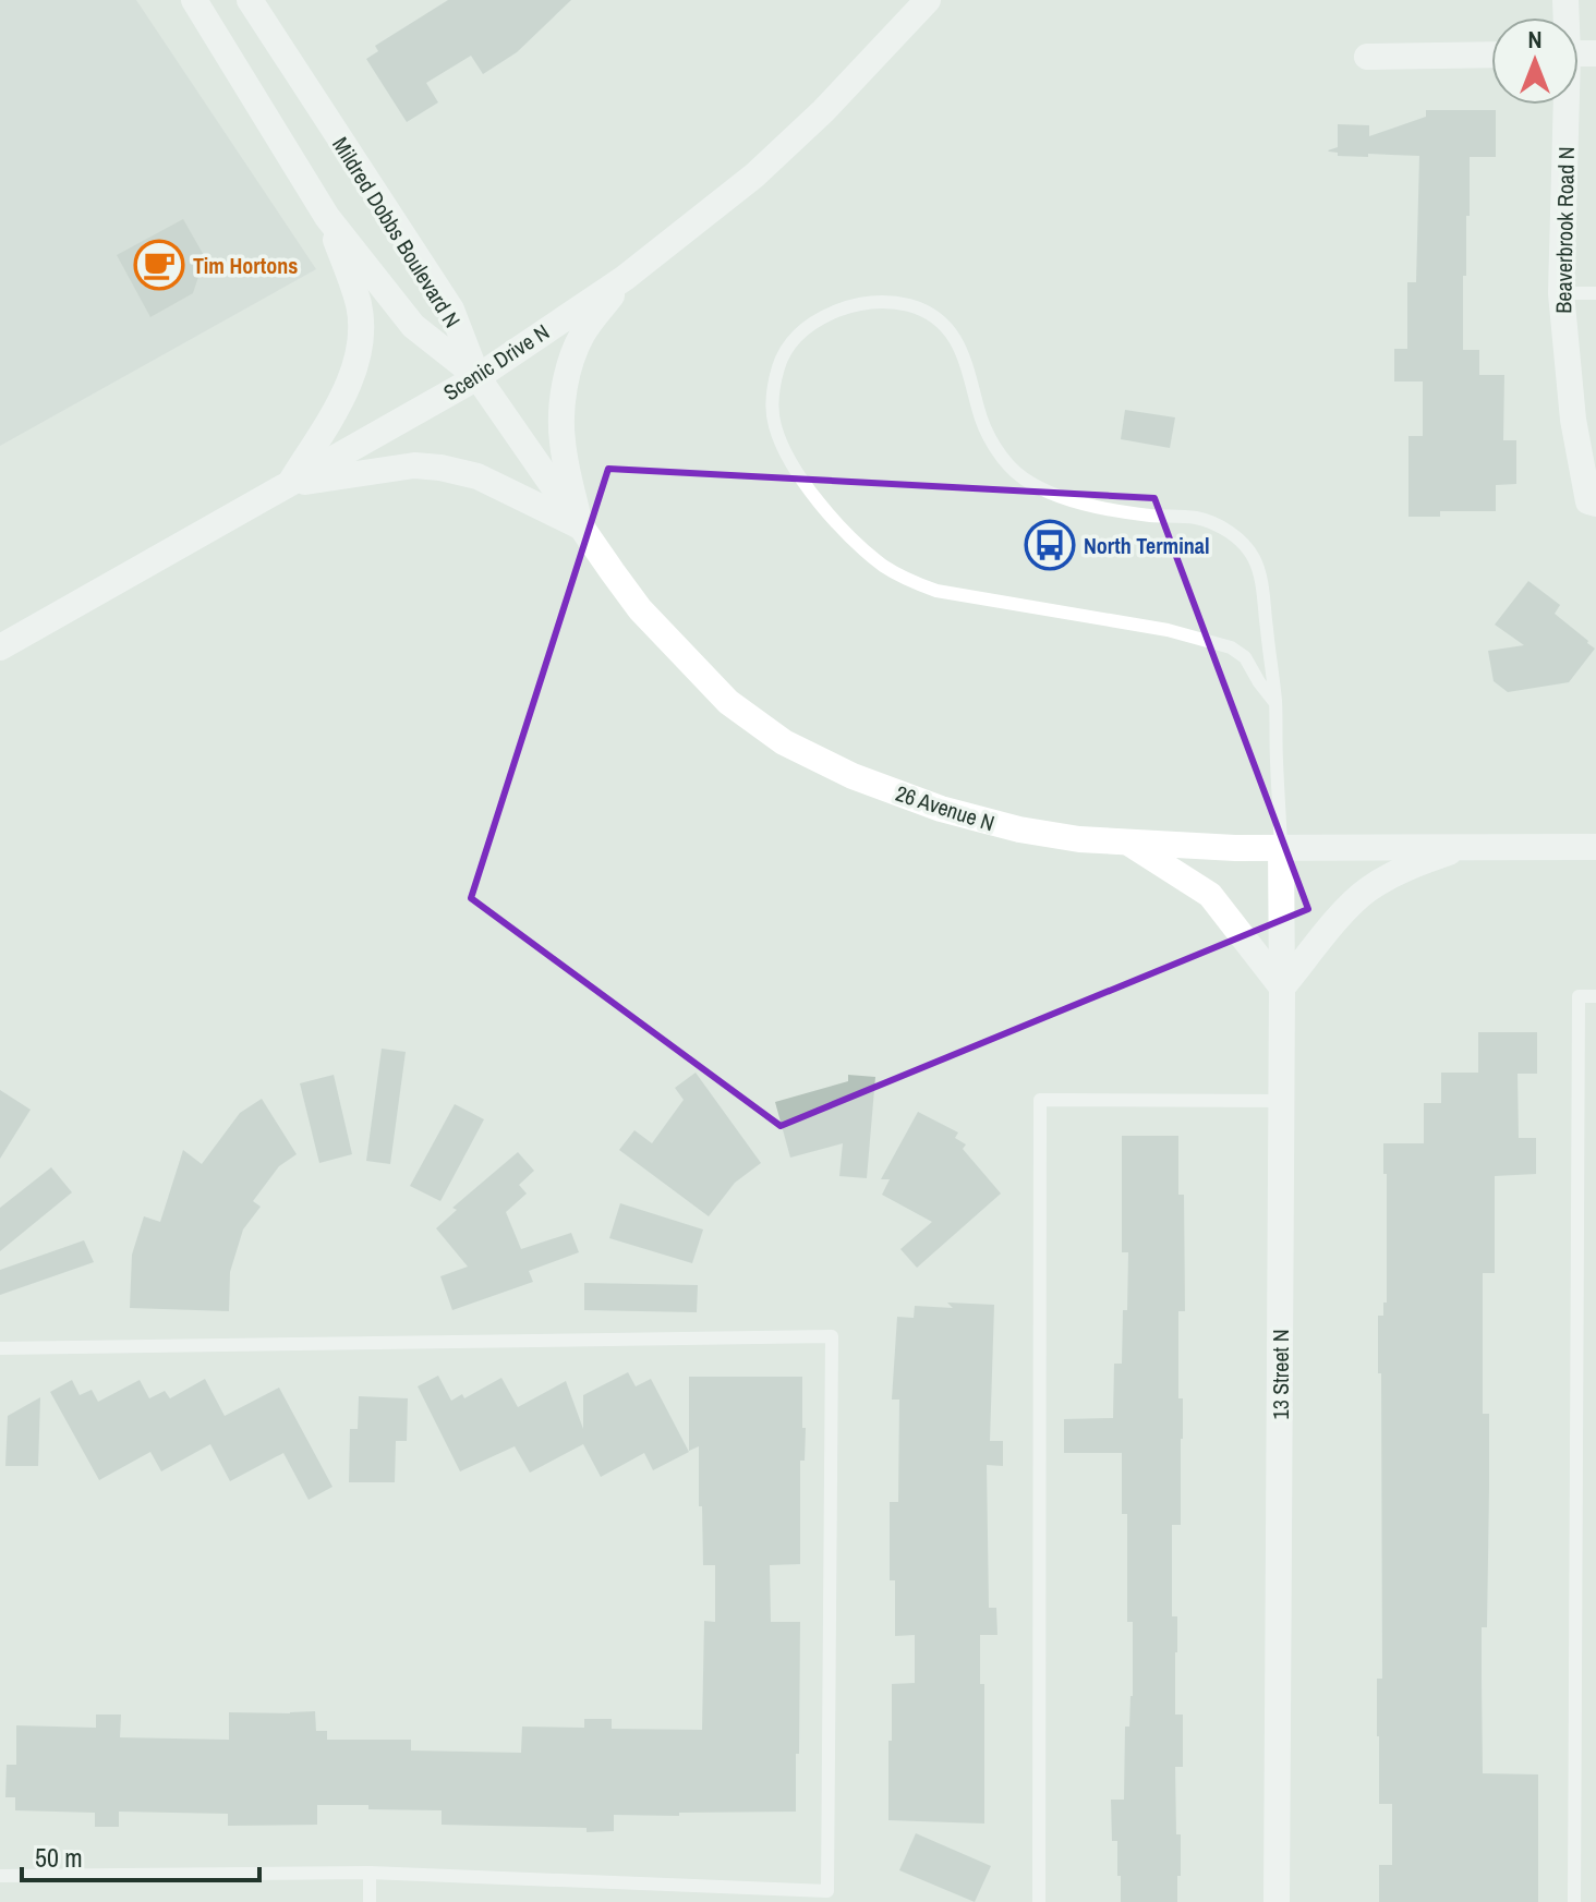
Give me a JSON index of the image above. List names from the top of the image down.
{
  "streets": {
    "main road": [
      "Beaverbrook Road N",
      "Mildred Dobbs Boulevard N",
      "Scenic Drive N",
      "26 Avenue N",
      "13 Street N"
    ]
  },
  "crossings": [
    ["Mildred Dobbs Boulevard N", "Scenic Drive N"],
    ["Mildred Dobbs Boulevard N", "26 Avenue N"],
    ["Scenic Drive N", "26 Avenue N"],
    ["26 Avenue N", "13 Street N"]
  ],
  "places": {
    "cafe": ["Tim Hortons"],
    "bus stop": ["North Terminal"]
  },
  "scale_bar": "50 m",
  "north": "top"
}
